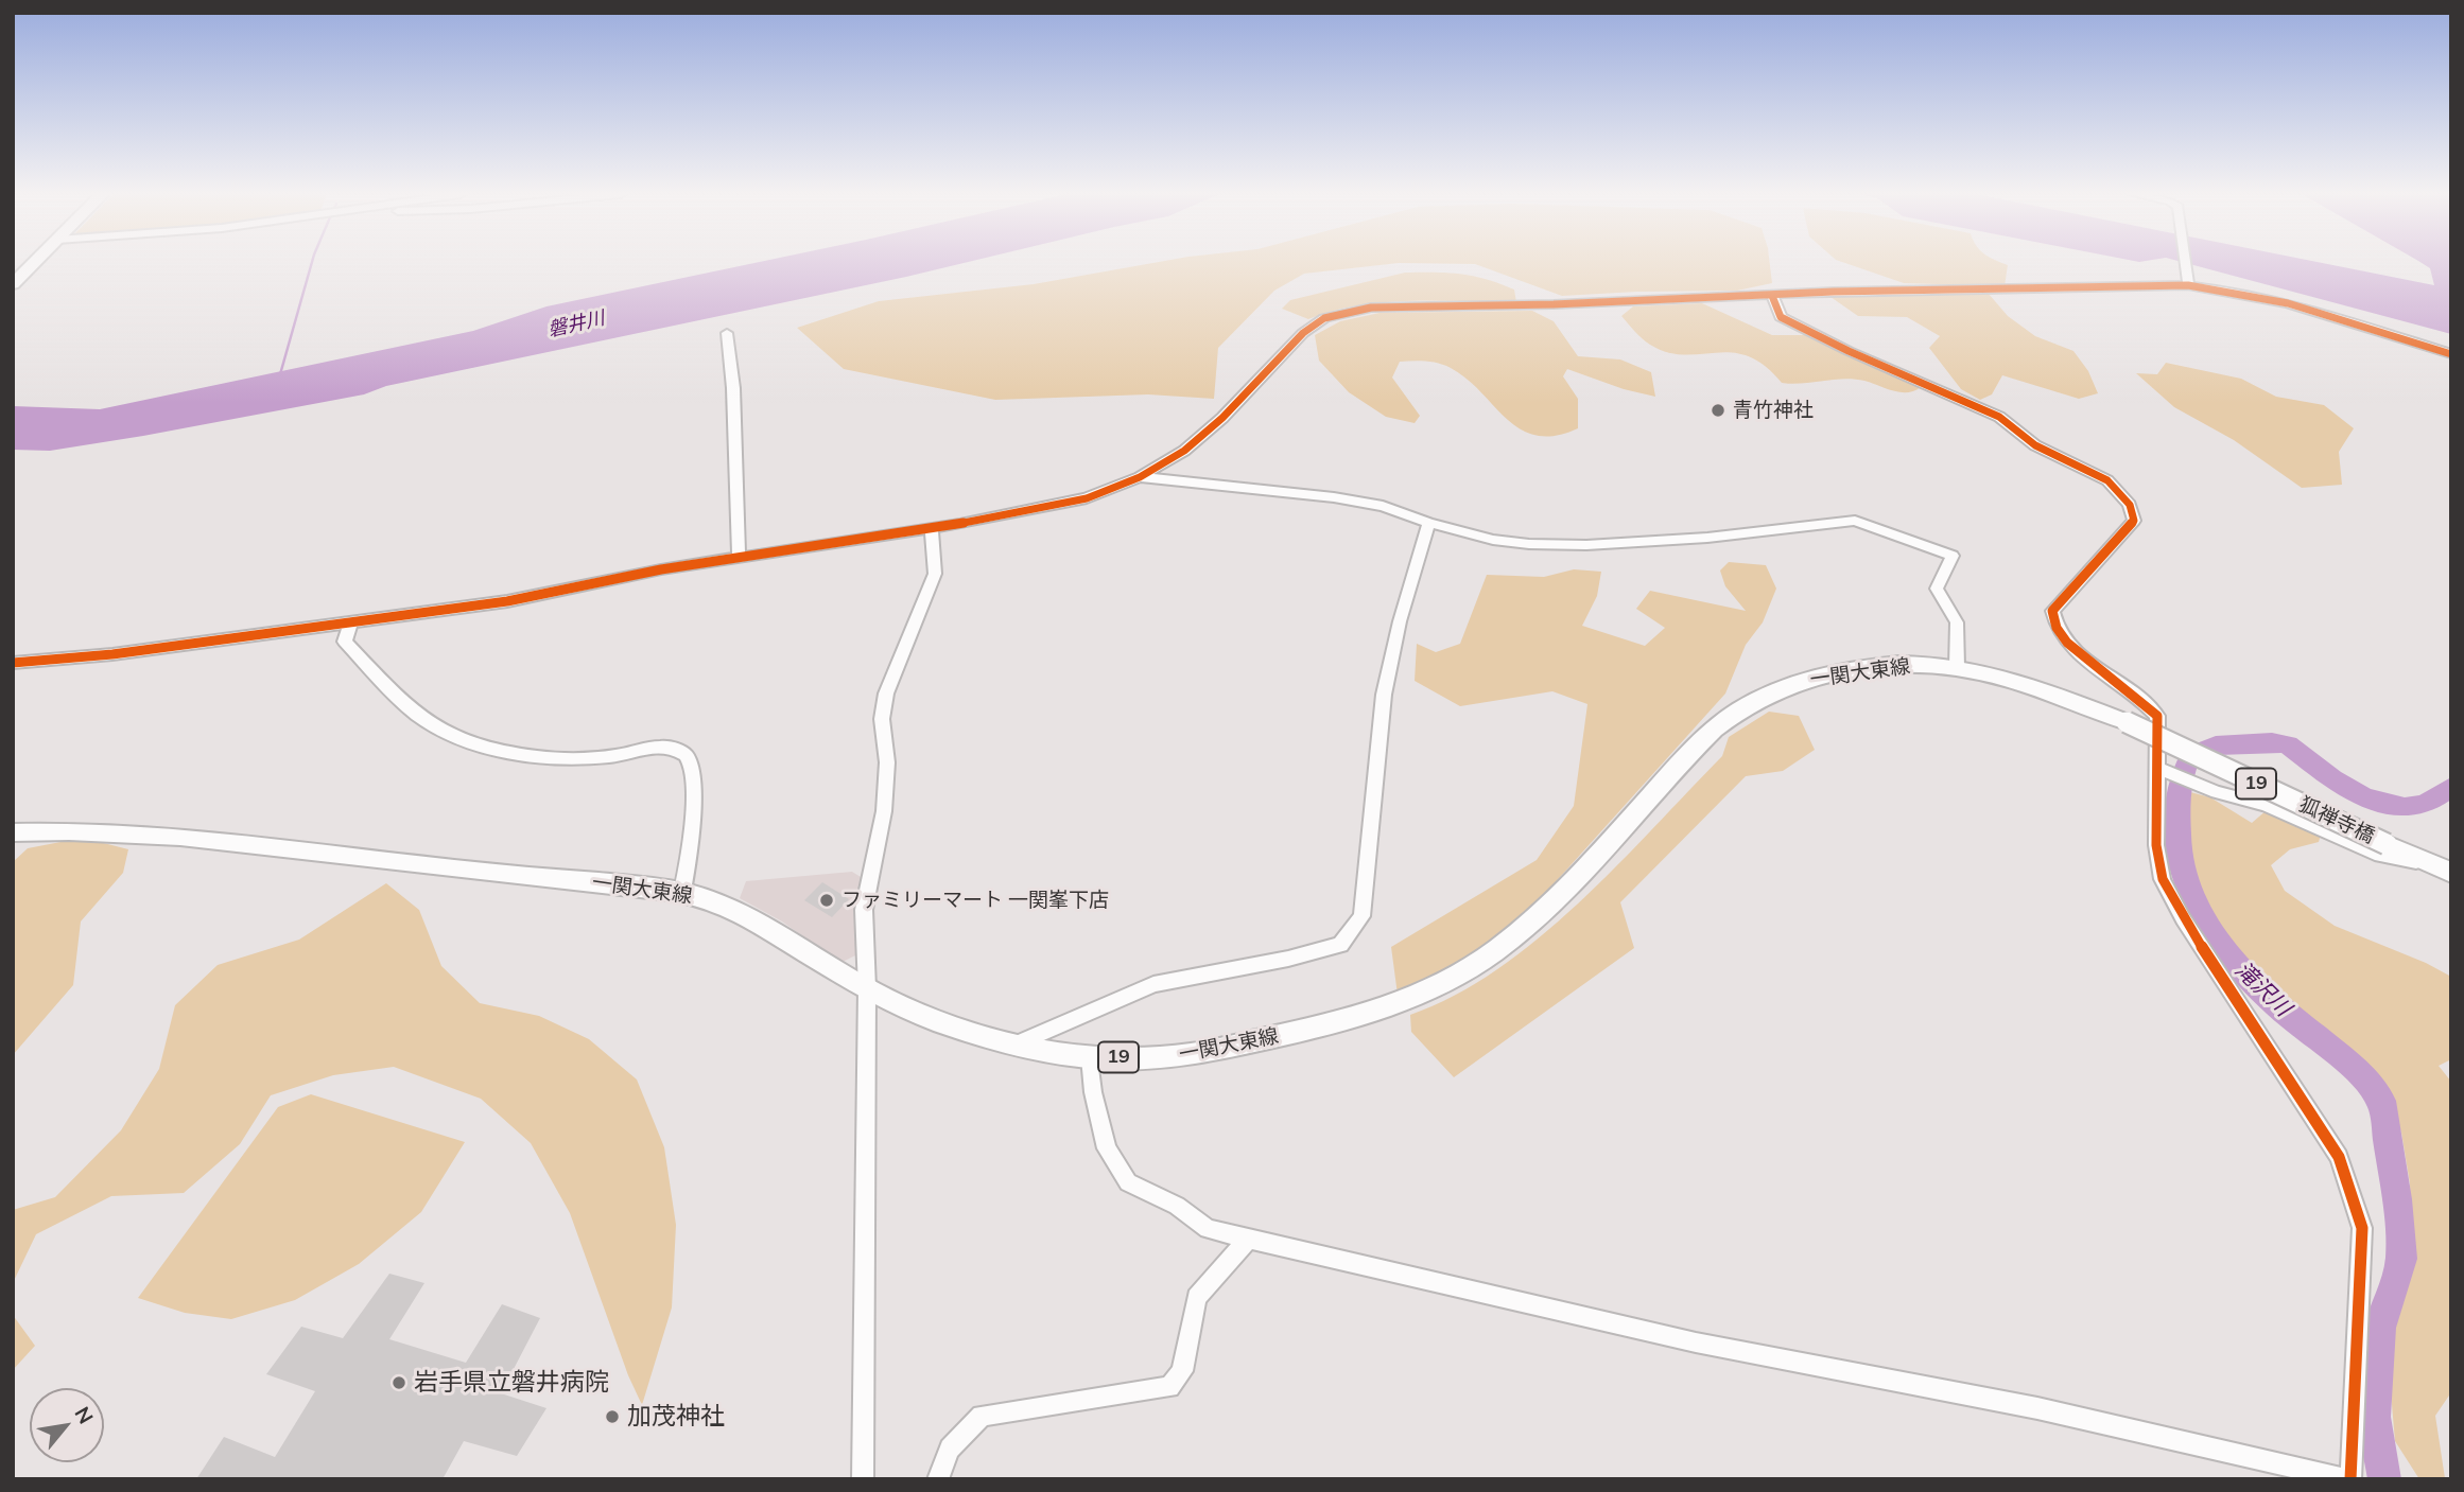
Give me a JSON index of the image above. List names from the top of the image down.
{
  "streets": {
    "main road": ["一関大東線", "19", "狐禅寺橋"]
  },
  "crossings": [
    ["一関大東線", "狐禅寺橋"]
  ],
  "water": ["磐井川", "滝沢川"],
  "places": [
    "青竹神社",
    "ファミリーマート 一関峯下店",
    "岩手県立磐井病院",
    "加茂神社"
  ],
  "north": "top right"
}
